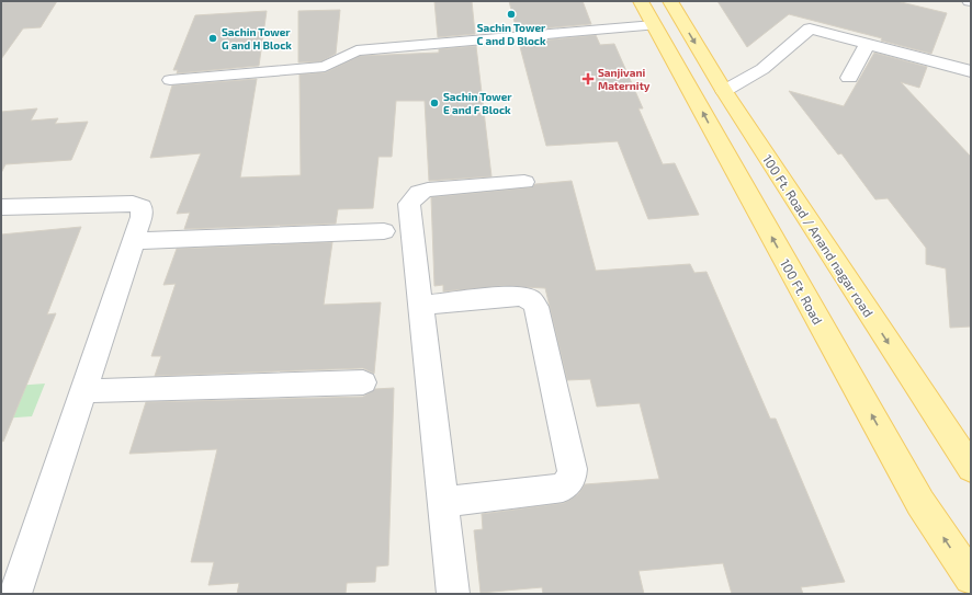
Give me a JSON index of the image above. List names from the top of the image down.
{
  "streets": {
    "main road": ["100 Ft. Road / Anand nagar road", "100 Ft. Road"]
  },
  "one_way": ["100 Ft. Road / Anand nagar road", "100 Ft. Road"],
  "places": {
    "other": ["Sachin Tower C and D Block", "Sachin Tower G and H Block", "Sachin Tower E and F Block"],
    "health": ["Sanjivani Maternity"]
  }
}
